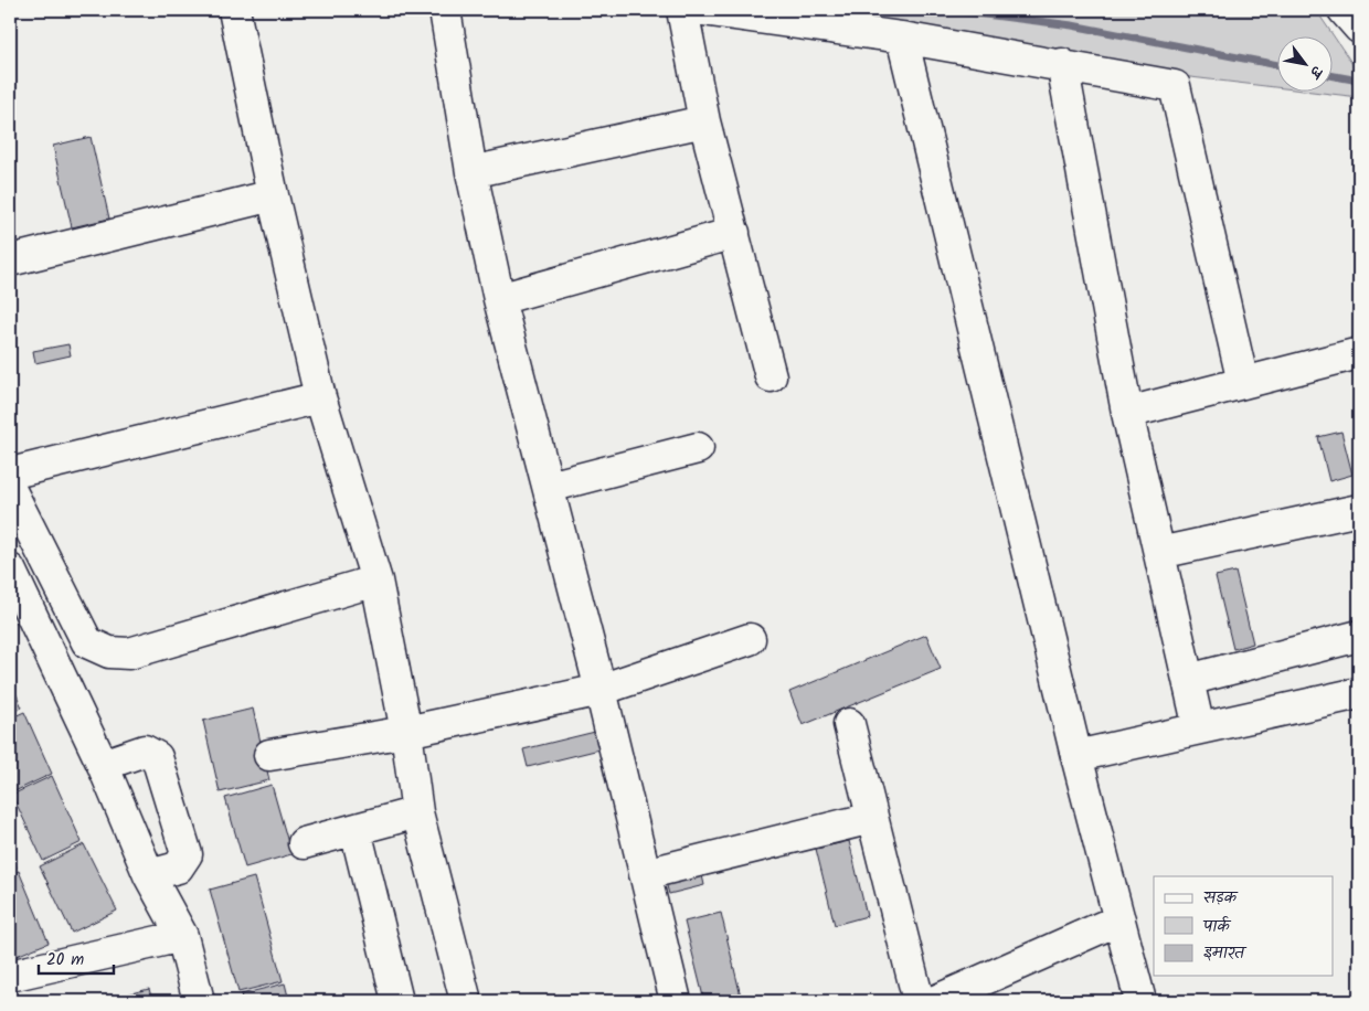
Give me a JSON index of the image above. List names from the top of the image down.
{
  "legend": ["सड़क", "पार्क", "इमारत"],
  "scale_bar": "20 m",
  "north": "bottom right"
}
